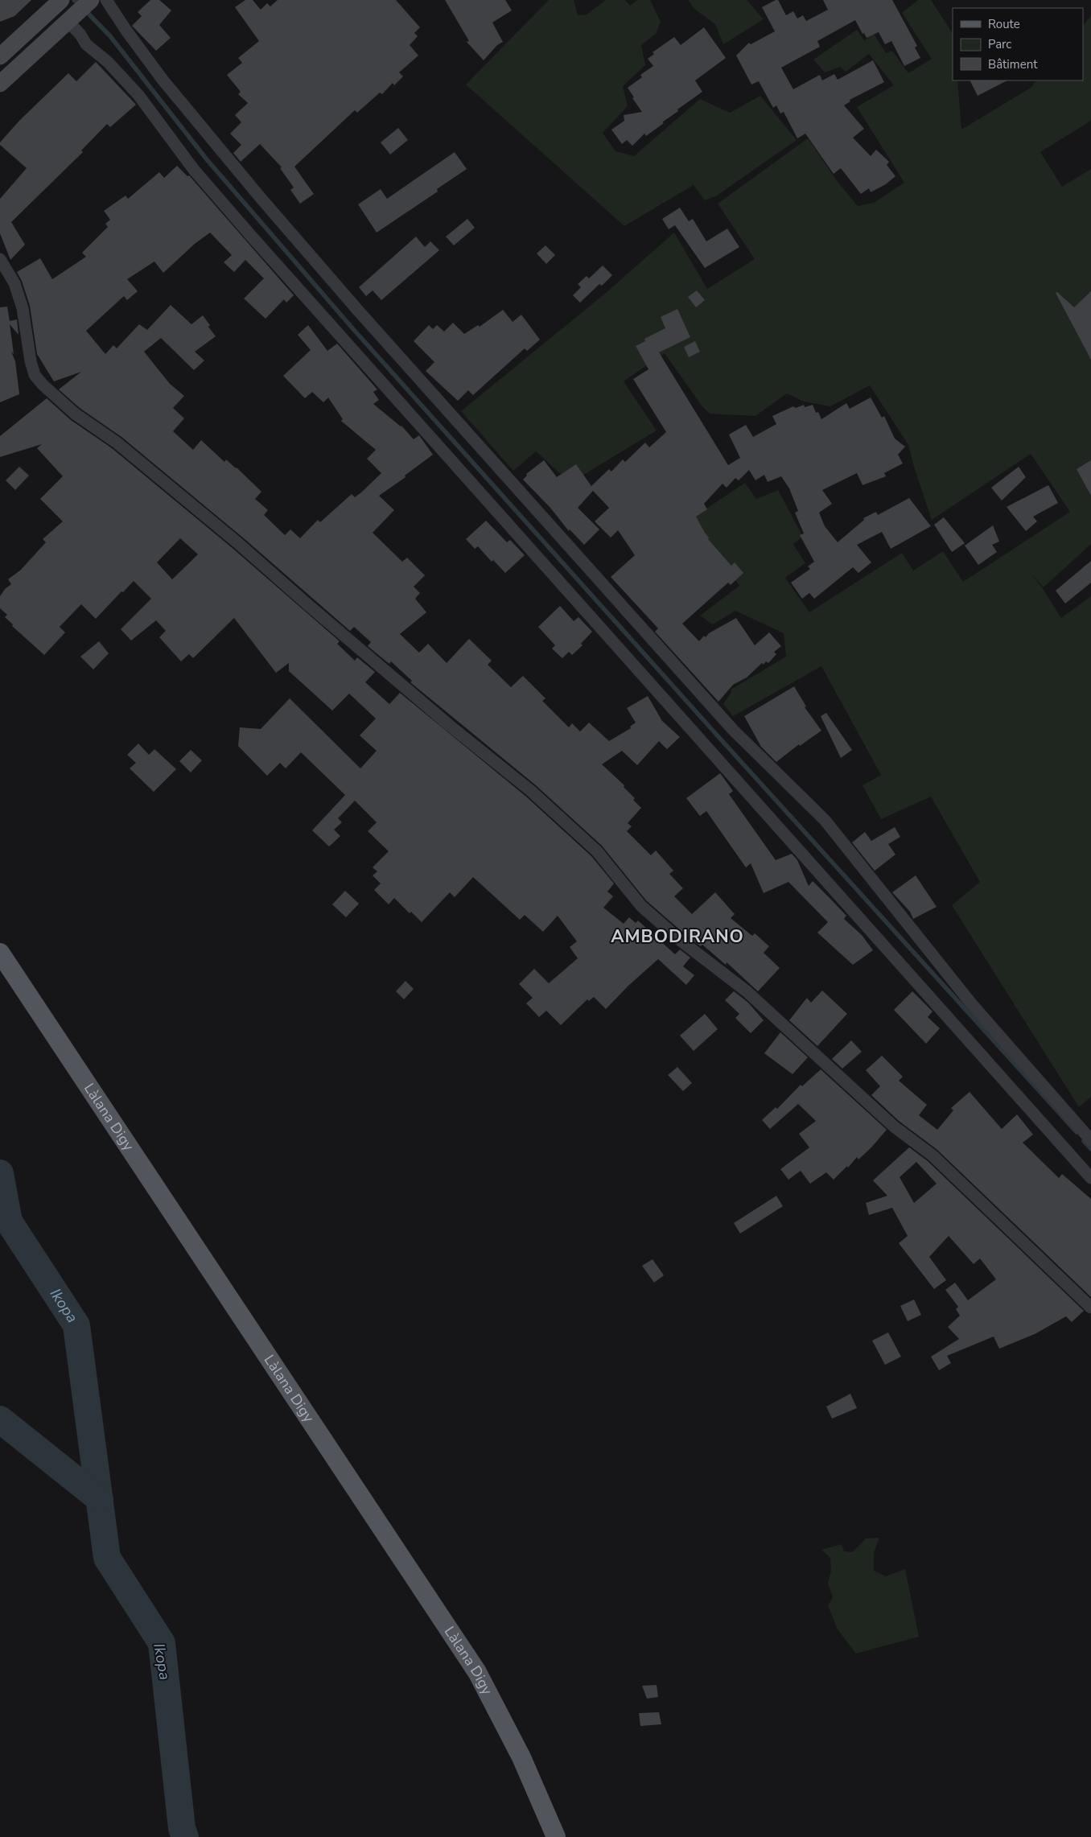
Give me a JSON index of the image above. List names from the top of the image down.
{
  "streets": {
    "main road": ["Làlana Digy"]
  },
  "districts": ["AMBODIRANO"],
  "water": ["Ikopa"],
  "legend": ["Route", "Parc", "Bâtiment"]
}
